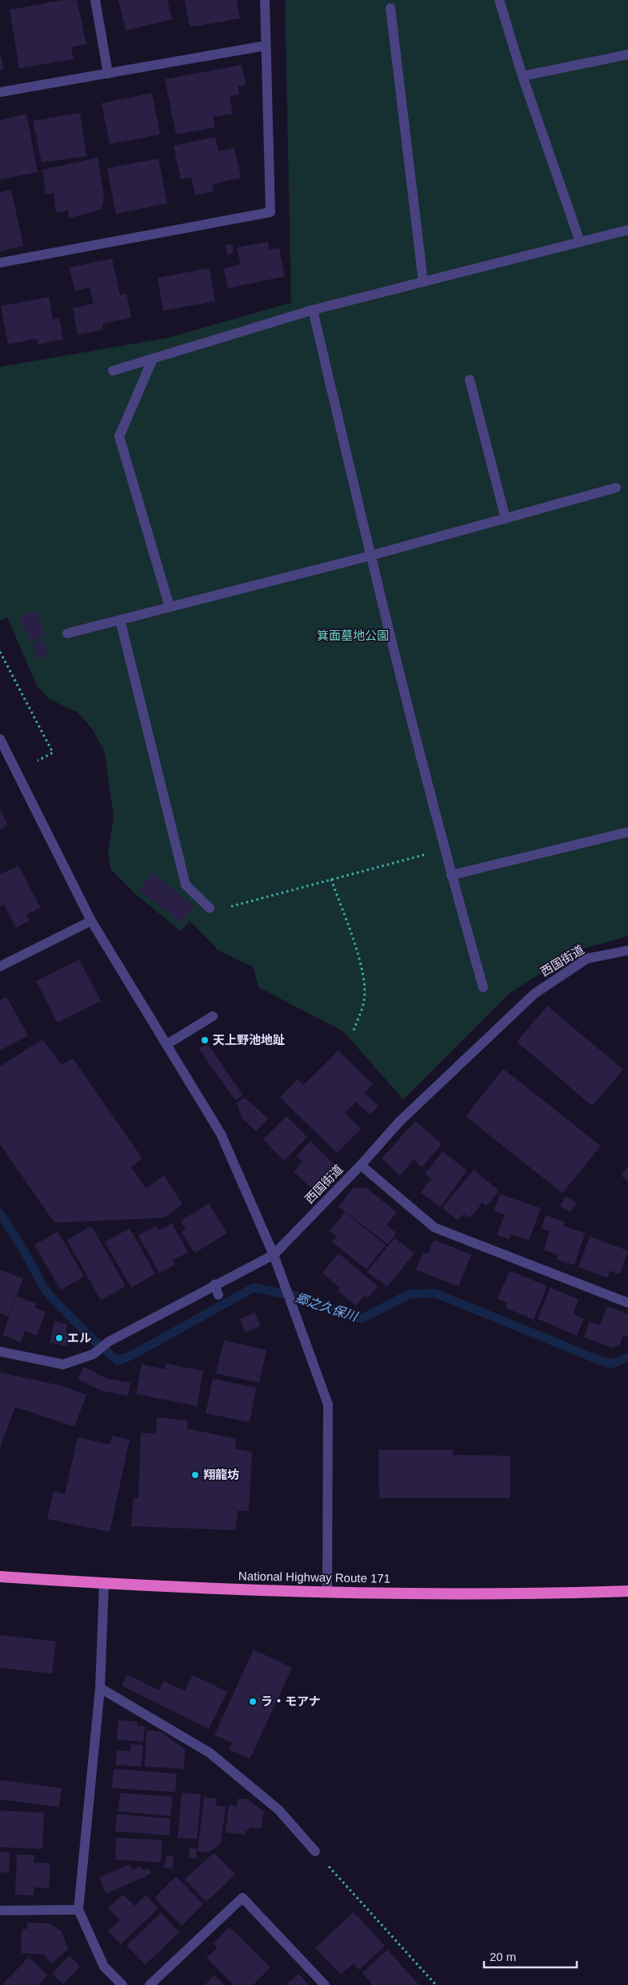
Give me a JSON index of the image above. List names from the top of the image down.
{
  "streets": {
    "highway": ["National Highway Route 171"],
    "street": ["西国街道"]
  },
  "water": ["郷之久保川"],
  "parks": ["箕面墓地公園"],
  "places": [
    "天上野池地趾",
    "エル",
    "翔龍坊",
    "ラ・モアナ"
  ],
  "scale_bar": "20 m"
}
